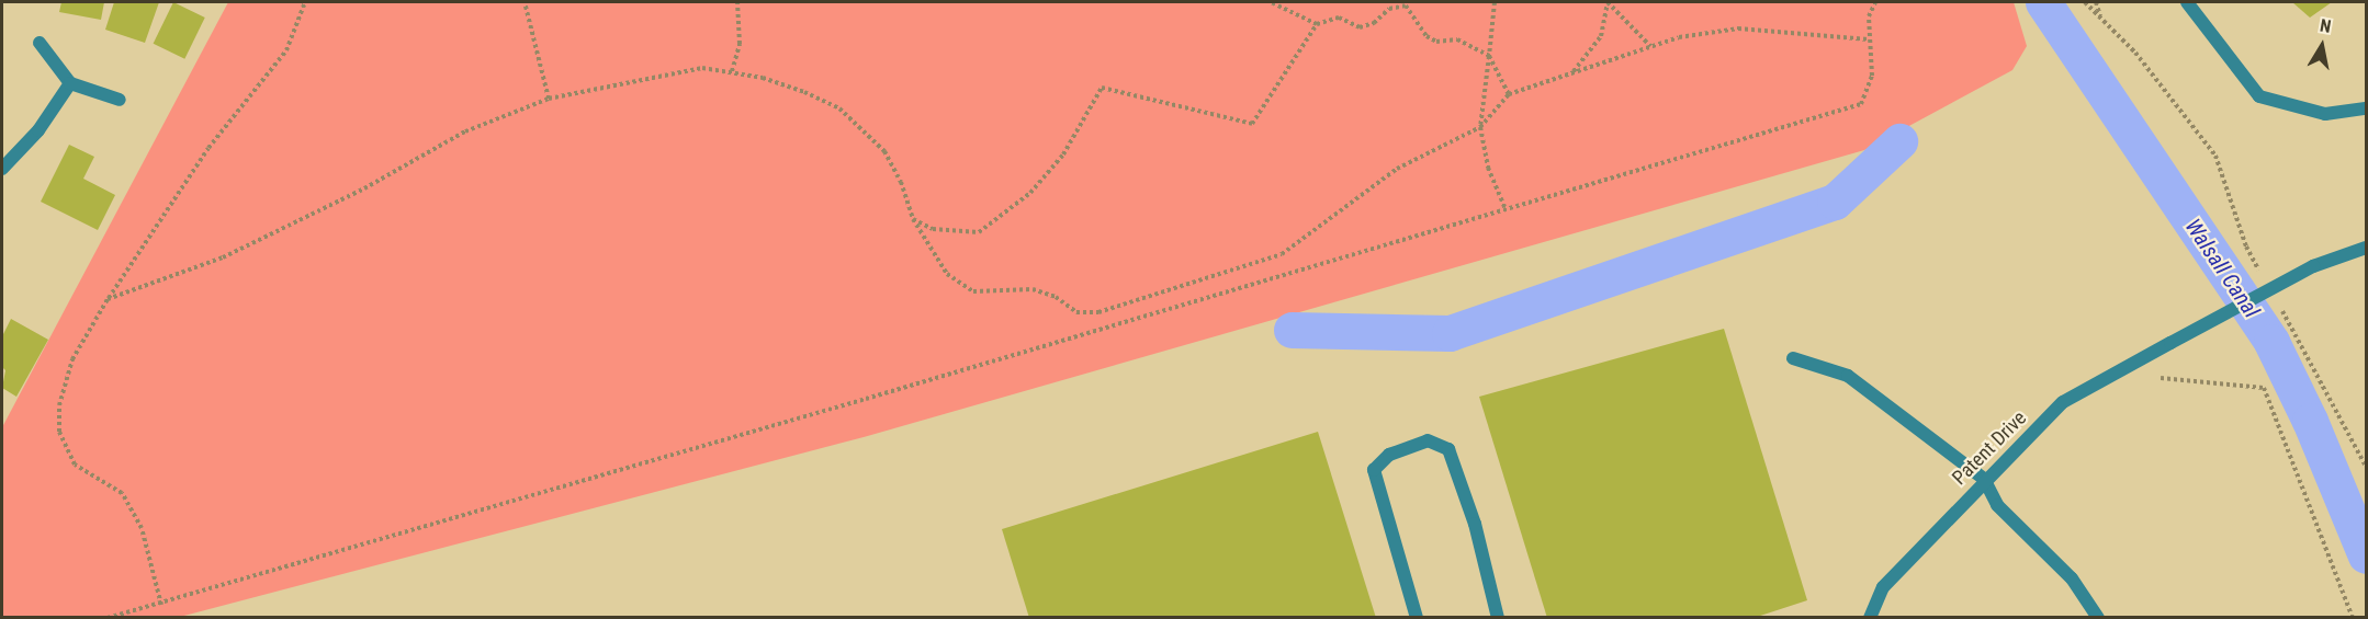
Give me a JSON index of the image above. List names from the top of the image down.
{
  "streets": {
    "street": ["Patent Drive"]
  },
  "water": ["Walsall Canal"],
  "north": "top"
}
